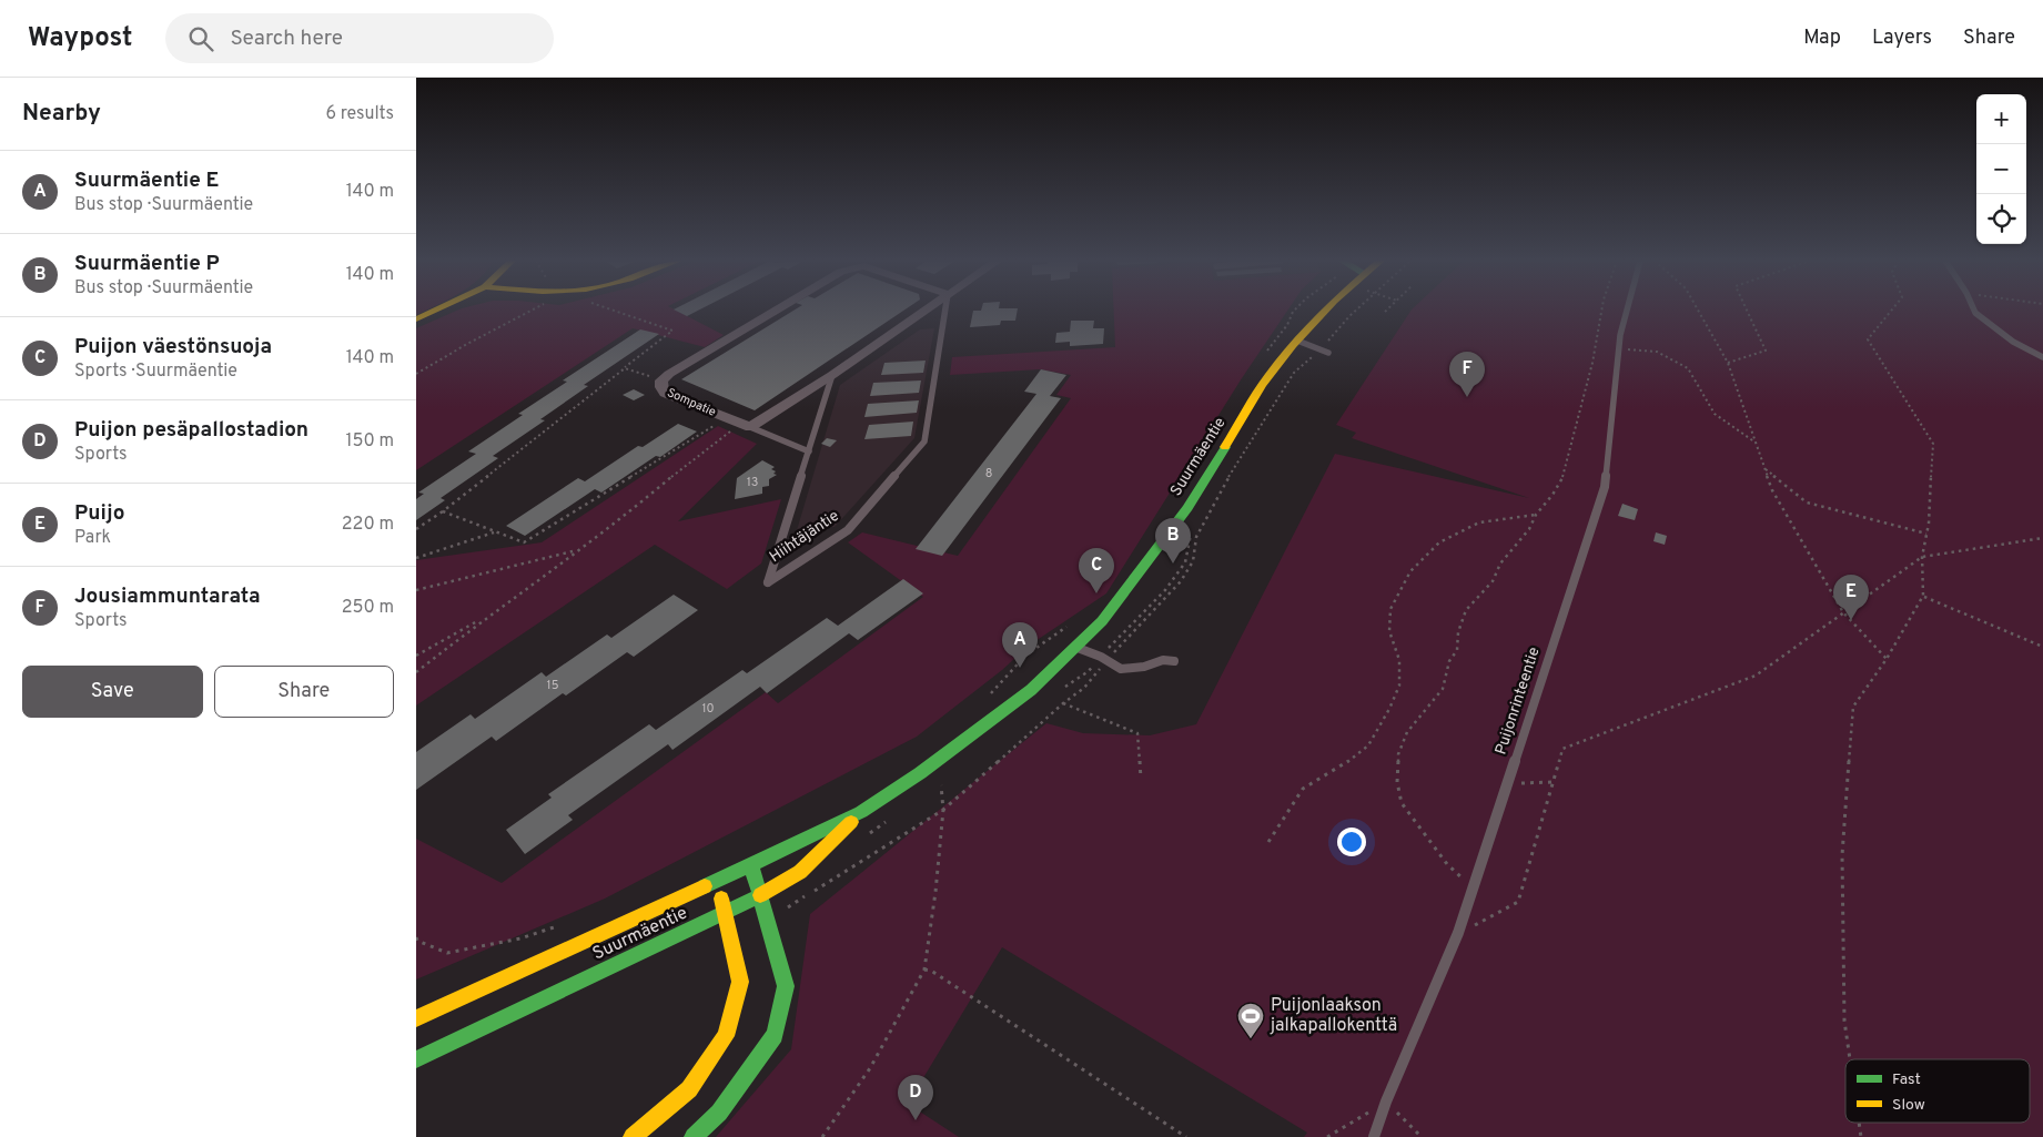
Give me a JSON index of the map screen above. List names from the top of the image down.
{
  "streets": {
    "main road": ["Suurmäentie"],
    "street": ["Sompatie"],
    "lane": ["Hiihtäjäntie", "Puijonrinteentie"]
  },
  "places": {
    "sports": ["Puijonlaakson jalkapallokenttä"]
  },
  "house_numbers": [
    "8",
    "13",
    "15",
    "10"
  ],
  "legend": ["Fast", "Slow"],
  "page": {
    "header": "Waypost",
    "search": "Search here",
    "nav": ["Map", "Layers", "Share"],
    "heading": ["Nearby", "6 results"],
    "map_buttons": ["+", "−"],
    "list": [
      {
        "mark": "A",
        "name": "Suurmäentie E",
        "note": "Bus stop · Suurmäentie",
        "value": "140 m"
      },
      {
        "mark": "B",
        "name": "Suurmäentie P",
        "note": "Bus stop · Suurmäentie",
        "value": "140 m"
      },
      {
        "mark": "C",
        "name": "Puijon väestönsuoja",
        "note": "Sports · Suurmäentie",
        "value": "140 m"
      },
      {
        "mark": "D",
        "name": "Puijon pesäpallostadion",
        "note": "Sports",
        "value": "150 m"
      },
      {
        "mark": "E",
        "name": "Puijo",
        "note": "Park",
        "value": "220 m"
      },
      {
        "mark": "F",
        "name": "Jousiammuntarata",
        "note": "Sports",
        "value": "250 m"
      }
    ],
    "pins": [
      "F",
      "B",
      "C",
      "E",
      "A",
      "D"
    ],
    "buttons": ["Save", "Share"]
  }
}
